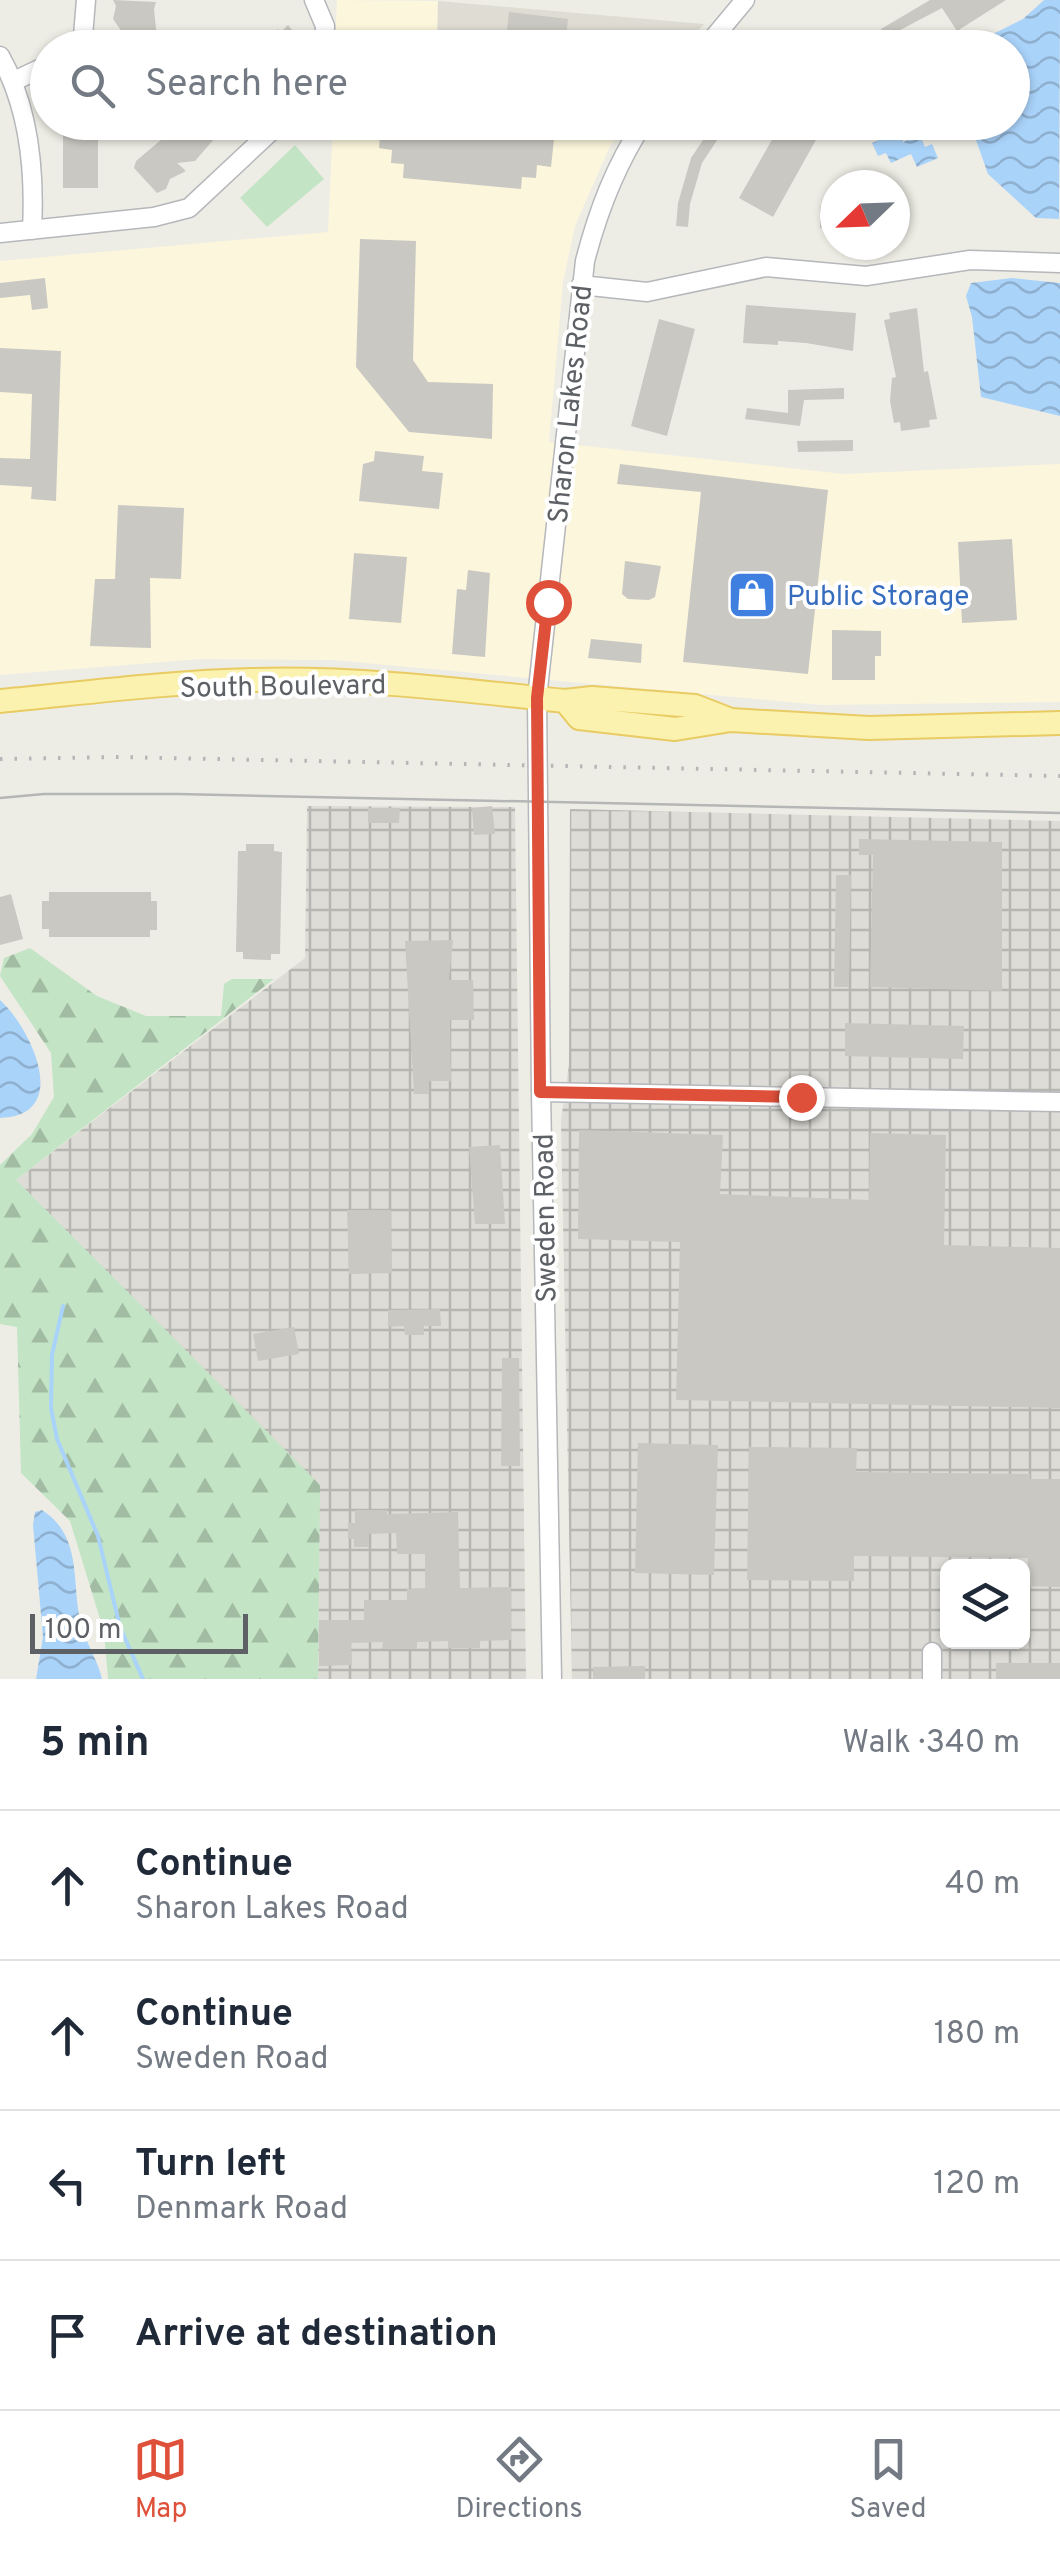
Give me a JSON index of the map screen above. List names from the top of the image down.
{
  "streets": {
    "main road": ["South Boulevard"],
    "street": ["Sharon Lakes Road", "Sweden Road"]
  },
  "crossings": [
    ["Sharon Lakes Road", "South Boulevard"],
    ["Sharon Lakes Road", "Sweden Road"],
    ["South Boulevard", "Sweden Road"]
  ],
  "places": {
    "shop": ["Public Storage"]
  },
  "scale_bar": "100 m",
  "north": "bottom left",
  "page": {
    "search": "Search here",
    "scale": "100 m",
    "heading": ["5 min", "Walk · 340 m"],
    "list": [
      ["Continue", "Sharon Lakes Road", "40 m"],
      ["Continue", "Sweden Road", "180 m"],
      ["Turn left", "Denmark Road", "120 m"],
      "Arrive at destination"
    ],
    "nav": ["Map", "Directions", "Saved"]
  }
}
